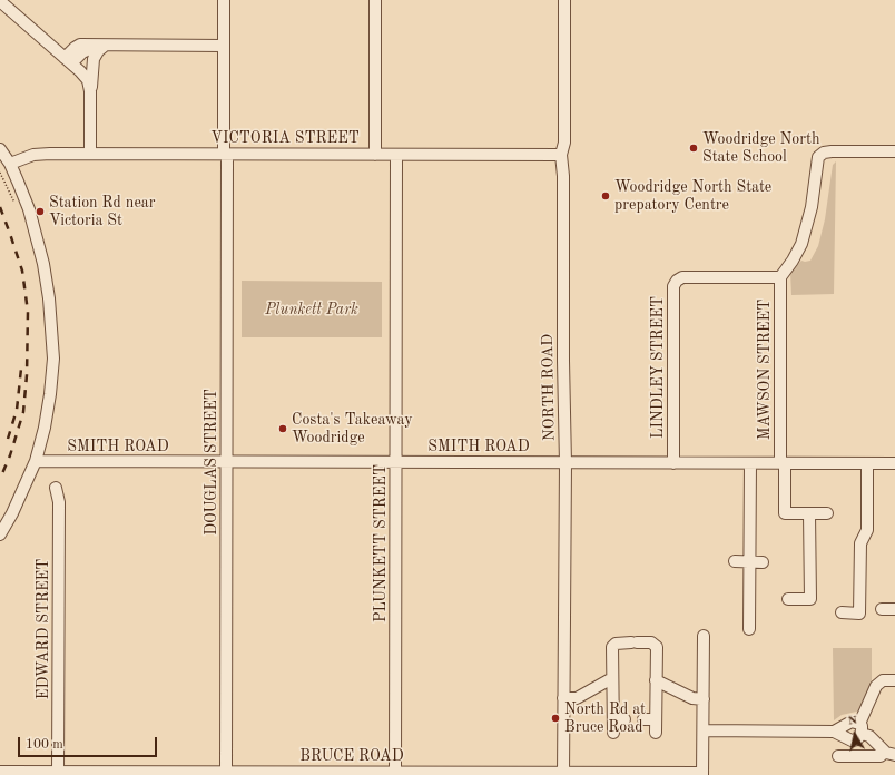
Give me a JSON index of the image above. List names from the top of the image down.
{
  "streets": {
    "street": [
      "VICTORIA STREET",
      "LINDLEY STREET",
      "MAWSON STREET",
      "NORTH ROAD",
      "SMITH ROAD",
      "DOUGLAS STREET",
      "PLUNKETT STREET",
      "EDWARD STREET",
      "BRUCE ROAD"
    ]
  },
  "crossings": [
    ["VICTORIA STREET", "NORTH ROAD"],
    ["VICTORIA STREET", "DOUGLAS STREET"],
    ["VICTORIA STREET", "PLUNKETT STREET"],
    ["LINDLEY STREET", "MAWSON STREET"],
    ["LINDLEY STREET", "SMITH ROAD"],
    ["MAWSON STREET", "SMITH ROAD"],
    ["NORTH ROAD", "SMITH ROAD"],
    ["NORTH ROAD", "BRUCE ROAD"],
    ["SMITH ROAD", "DOUGLAS STREET"],
    ["SMITH ROAD", "PLUNKETT STREET"],
    ["DOUGLAS STREET", "BRUCE ROAD"],
    ["PLUNKETT STREET", "BRUCE ROAD"],
    ["EDWARD STREET", "BRUCE ROAD"]
  ],
  "parks": ["Plunkett Park"],
  "places": [
    "Woodridge North State School",
    "Woodridge North State prepatory Centre",
    "Station Rd near Victoria St",
    "Costa's Takeaway Woodridge",
    "North Rd at Bruce Road"
  ],
  "scale_bar": "100 m",
  "north": "top"
}
